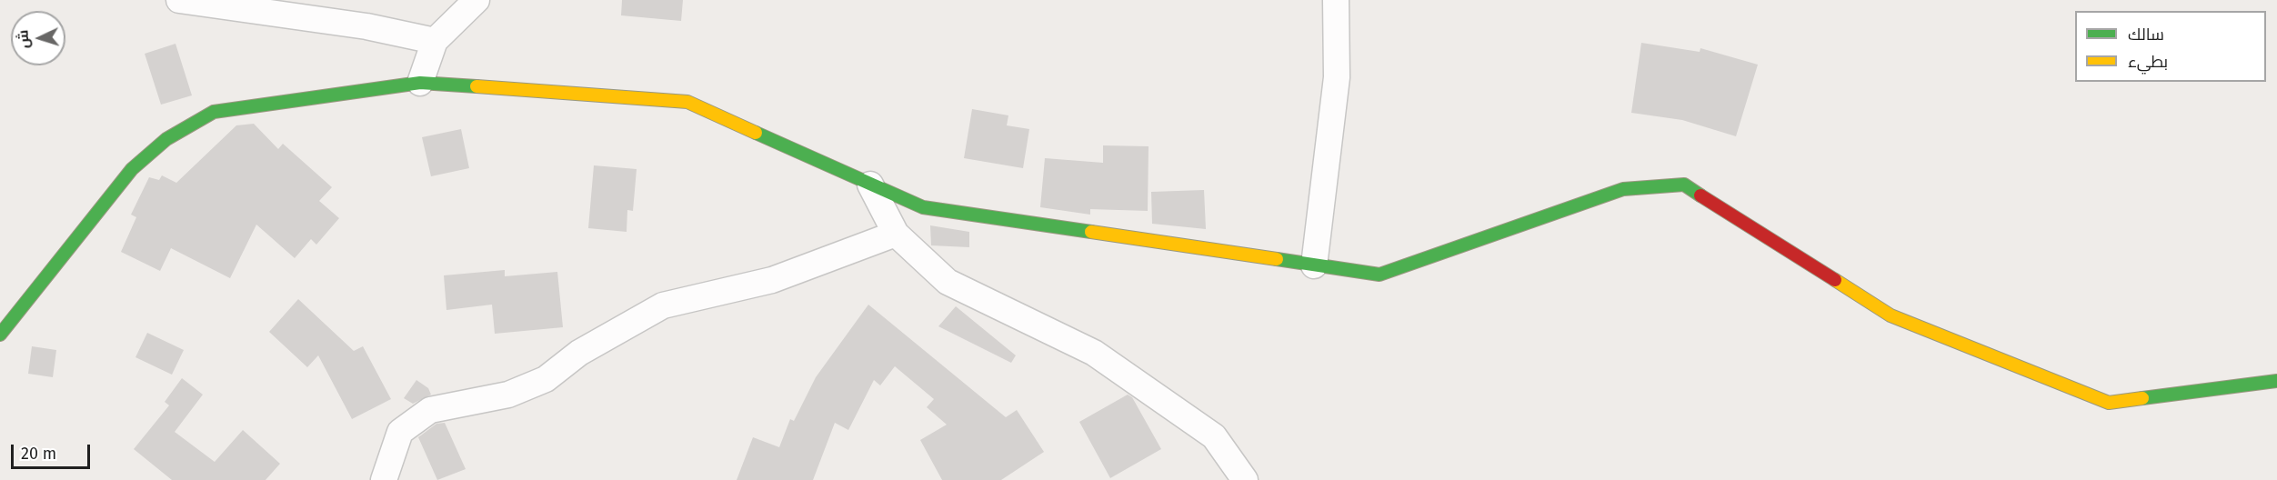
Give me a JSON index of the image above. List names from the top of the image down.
{
  "legend": ["سالك", "بطيء"],
  "scale_bar": "20 m",
  "north": "left"
}
